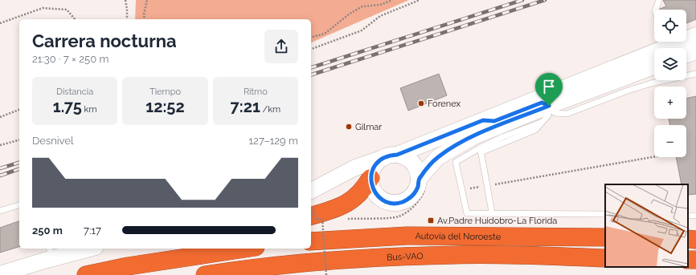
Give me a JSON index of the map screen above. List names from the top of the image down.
{
  "streets": {
    "highway": ["Autovía del Noroeste", "Bus-VAO"]
  },
  "places": {
    "other": ["Forenex", "Gilmar"],
    "transit": ["Av.Padre Huidobro-La Florida"]
  },
  "page": {
    "map_buttons": ["+", "−"],
    "heading": ["Carrera nocturna", "21:30 · 7 × 250 m"],
    "stats": [
      ["Distancia", "1.75 km"],
      ["Tiempo", "12:52"],
      ["Ritmo", "7:21 /km"]
    ],
    "chart": ["Desnivel", "127–129 m"],
    "list": [
      {
        "name": "250 m",
        "note": "7:17"
      }
    ]
  }
}
